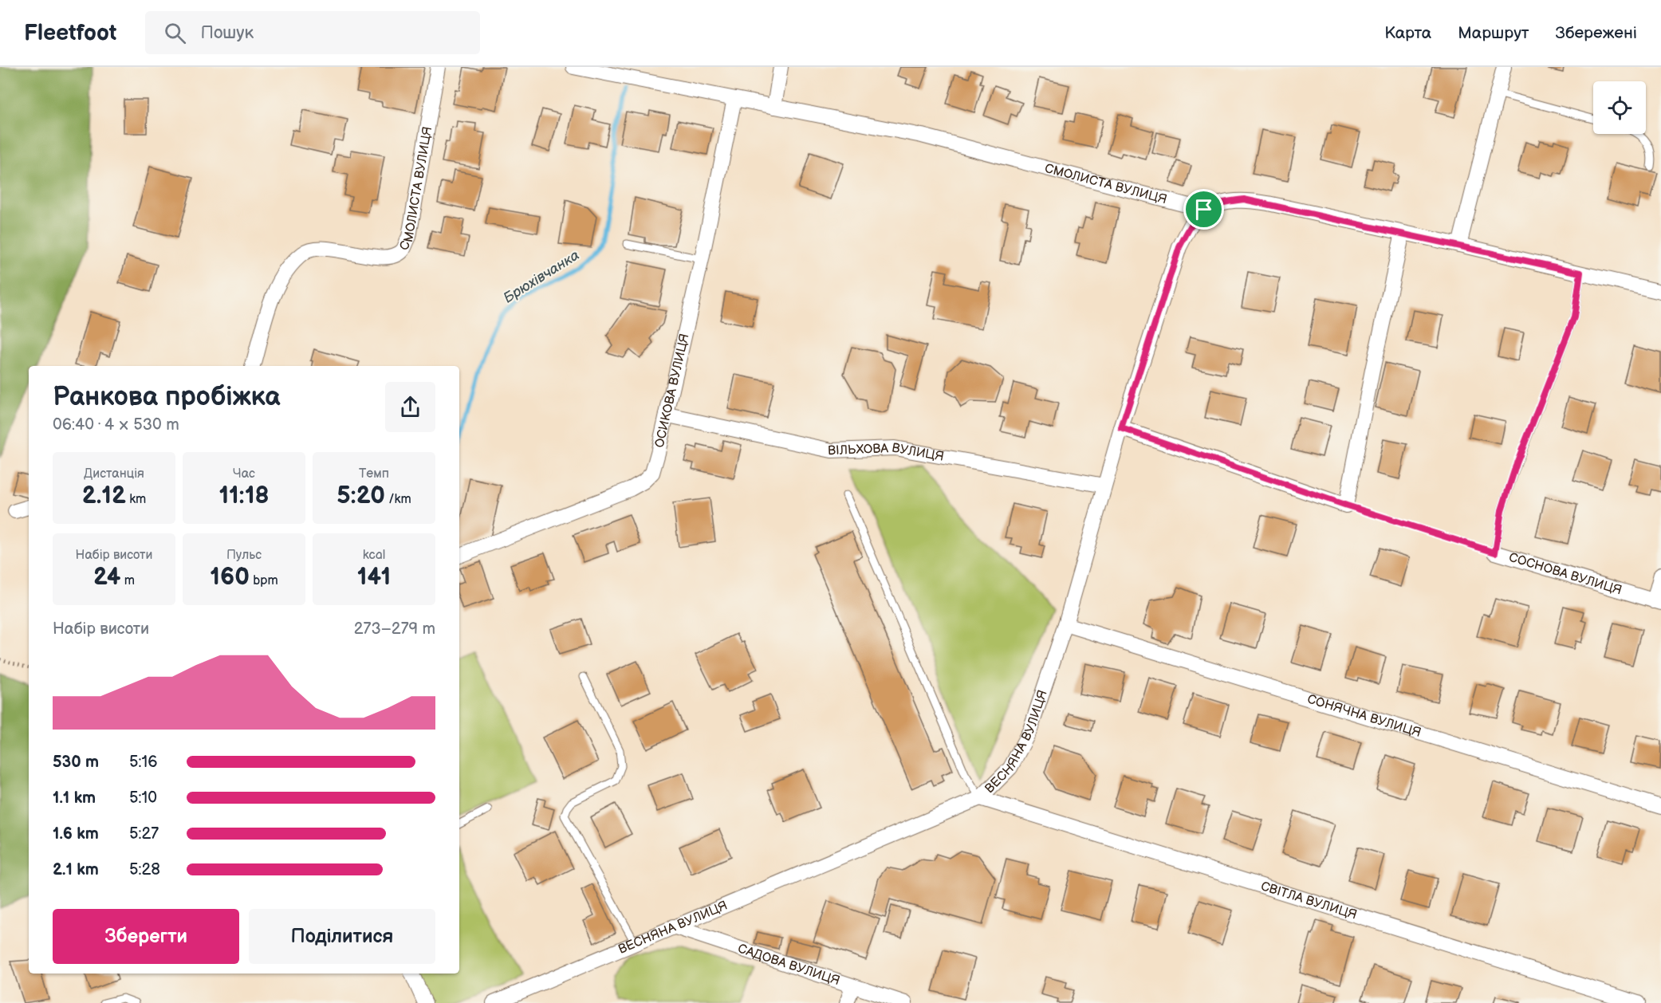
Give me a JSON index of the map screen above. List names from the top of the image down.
{
  "streets": {
    "street": [
      "СМОЛИСТА ВУЛИЦЯ",
      "ОСИКОВА ВУЛИЦЯ",
      "ВІЛЬХОВА ВУЛИЦЯ",
      "СОСНОВА ВУЛИЦЯ",
      "СОНЯЧНА ВУЛИЦЯ",
      "ВЕСНЯНА ВУЛИЦЯ",
      "СВІТЛА ВУЛИЦЯ",
      "САДОВА ВУЛИЦЯ"
    ]
  },
  "crossings": [
    ["СМОЛИСТА ВУЛИЦЯ", "ОСИКОВА ВУЛИЦЯ"],
    ["СМОЛИСТА ВУЛИЦЯ", "ВЕСНЯНА ВУЛИЦЯ"],
    ["ОСИКОВА ВУЛИЦЯ", "ВІЛЬХОВА ВУЛИЦЯ"],
    ["ВІЛЬХОВА ВУЛИЦЯ", "ВЕСНЯНА ВУЛИЦЯ"],
    ["СОНЯЧНА ВУЛИЦЯ", "ВЕСНЯНА ВУЛИЦЯ"],
    ["ВЕСНЯНА ВУЛИЦЯ", "СВІТЛА ВУЛИЦЯ"],
    ["ВЕСНЯНА ВУЛИЦЯ", "САДОВА ВУЛИЦЯ"]
  ],
  "water": ["Брюхівчанка"],
  "page": {
    "header": "Fleetfoot",
    "search": "Пошук",
    "nav": ["Карта", "Маршрут", "Збережені"],
    "heading": ["Ранкова пробіжка", "06:40 · 4 × 530 m"],
    "stats": [
      ["Дистанція", "2.12 km"],
      ["Час", "11:18"],
      ["Темп", "5:20 /km"],
      ["Набір висоти", "24 m"],
      ["Пульс", "160 bpm"],
      ["kcal", "141"]
    ],
    "chart": ["Набір висоти", "273–279 m"],
    "list": [
      {
        "name": "530 m",
        "note": "5:16"
      },
      {
        "name": "1.1 km",
        "note": "5:10"
      },
      {
        "name": "1.6 km",
        "note": "5:27"
      },
      {
        "name": "2.1 km",
        "note": "5:28"
      }
    ],
    "buttons": ["Зберегти", "Поділитися"]
  }
}
